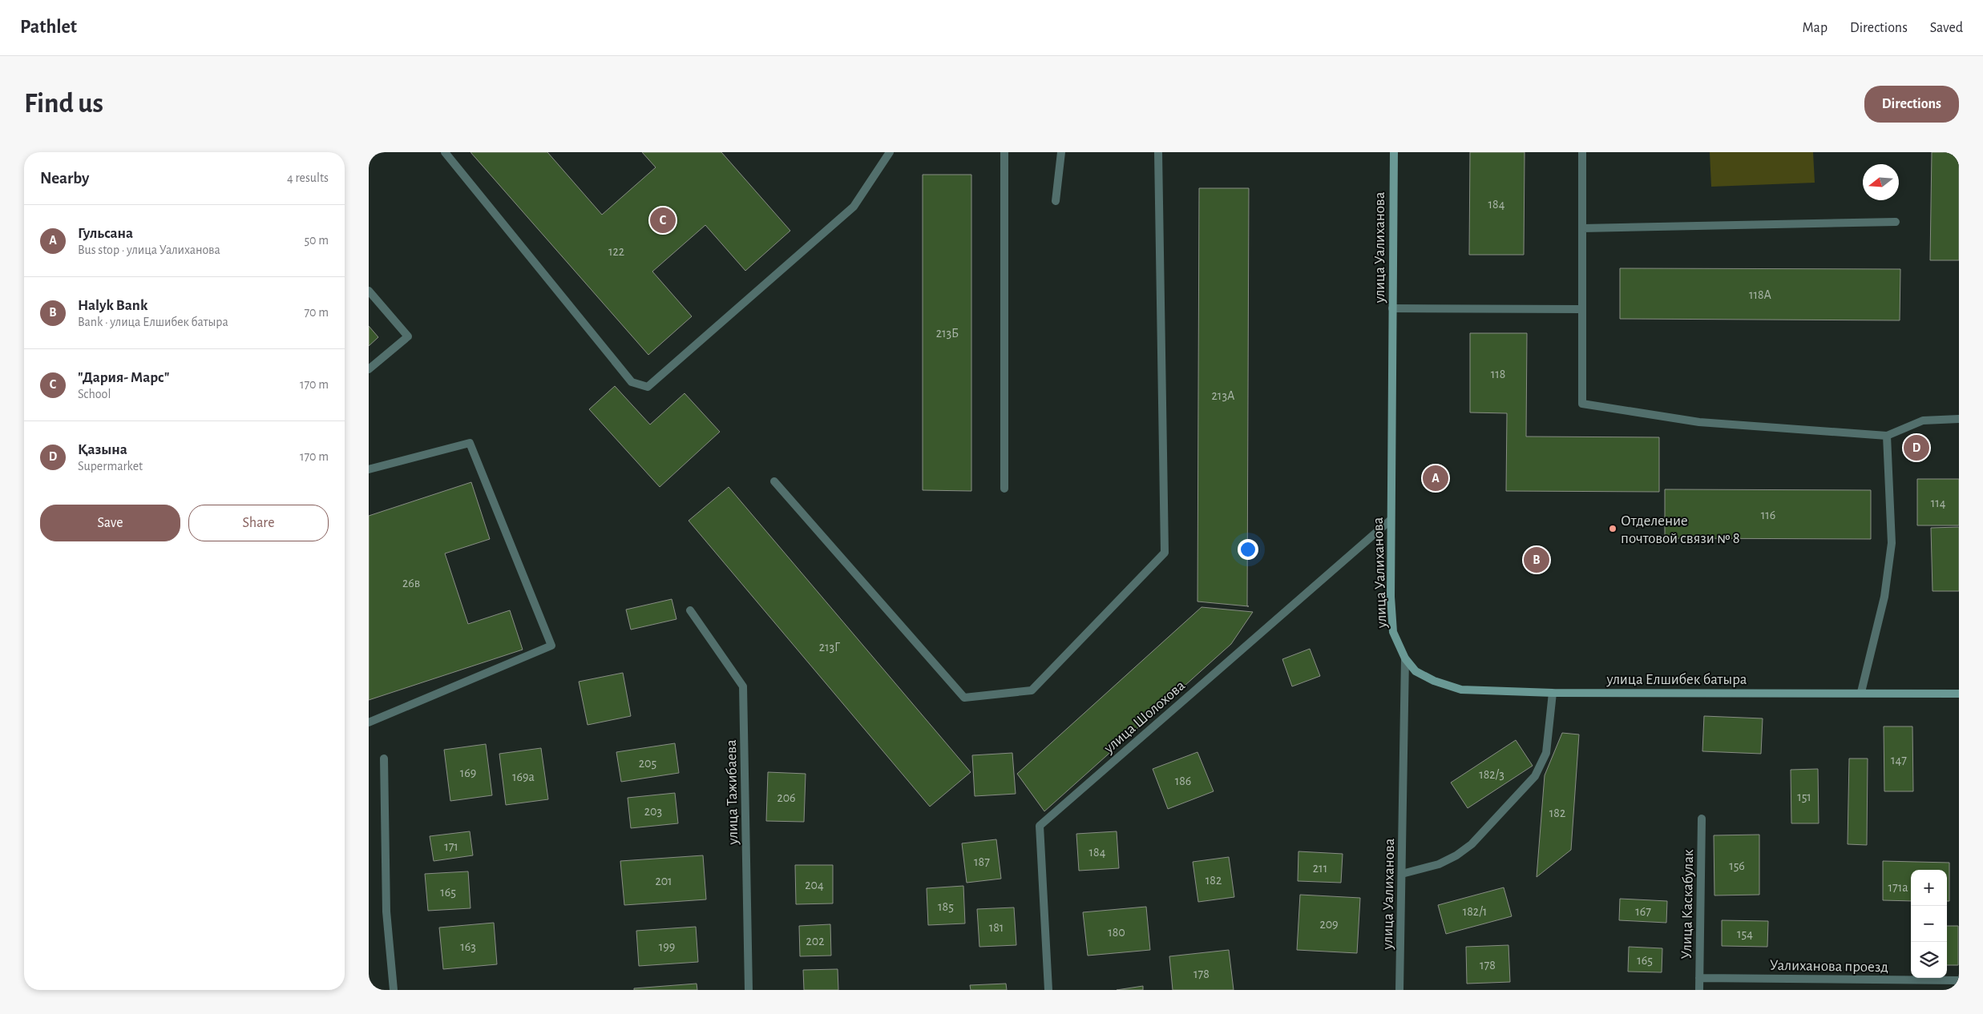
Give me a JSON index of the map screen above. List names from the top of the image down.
{
  "streets": {
    "main road": ["улица Уалиханова", "улица Елшибек батыра"],
    "street": [
      "улица Шолохова",
      "улица Тажибаева",
      "Улица Каскабулак",
      "Уалиханова проезд"
    ]
  },
  "crossings": [
    ["улица Уалиханова", "улица Елшибек батыра"],
    ["улица Уалиханова", "улица Шолохова"],
    ["Улица Каскабулак", "Уалиханова проезд"]
  ],
  "places": ["Отделение почтовой связи № 8"],
  "house_numbers": [
    "184",
    "122",
    "118А",
    "213Б",
    "118",
    "213А",
    "114",
    "116",
    "26в",
    "213Г",
    "147",
    "205",
    "169",
    "182/3",
    "169а",
    "186",
    "151",
    "206",
    "203",
    "182",
    "171",
    "184",
    "187",
    "156",
    "211",
    "182",
    "201",
    "204",
    "171а",
    "165",
    "185",
    "182/1",
    "167",
    "209",
    "181",
    "180",
    "154",
    "202",
    "163",
    "199",
    "165",
    "178",
    "178"
  ],
  "north": "left",
  "page": {
    "header": "Pathlet",
    "nav": ["Map", "Directions", "Saved"],
    "buttons": [
      "Directions",
      ["Save", "Share"]
    ],
    "title": "Find us",
    "heading": ["Nearby", "4 results"],
    "list": [
      {
        "mark": "A",
        "name": "Гульсана",
        "note": "Bus stop · улица Уалиханова",
        "value": "50 m"
      },
      {
        "mark": "B",
        "name": "Halyk Bank",
        "note": "Bank · улица Елшибек батыра",
        "value": "70 m"
      },
      {
        "mark": "C",
        "name": "\"Дария- Марс\"",
        "note": "School",
        "value": "170 m"
      },
      {
        "mark": "D",
        "name": "Қазына",
        "note": "Supermarket",
        "value": "170 m"
      }
    ],
    "pins": [
      "C",
      "D",
      "A",
      "B"
    ],
    "map_buttons": ["+", "−"]
  }
}
